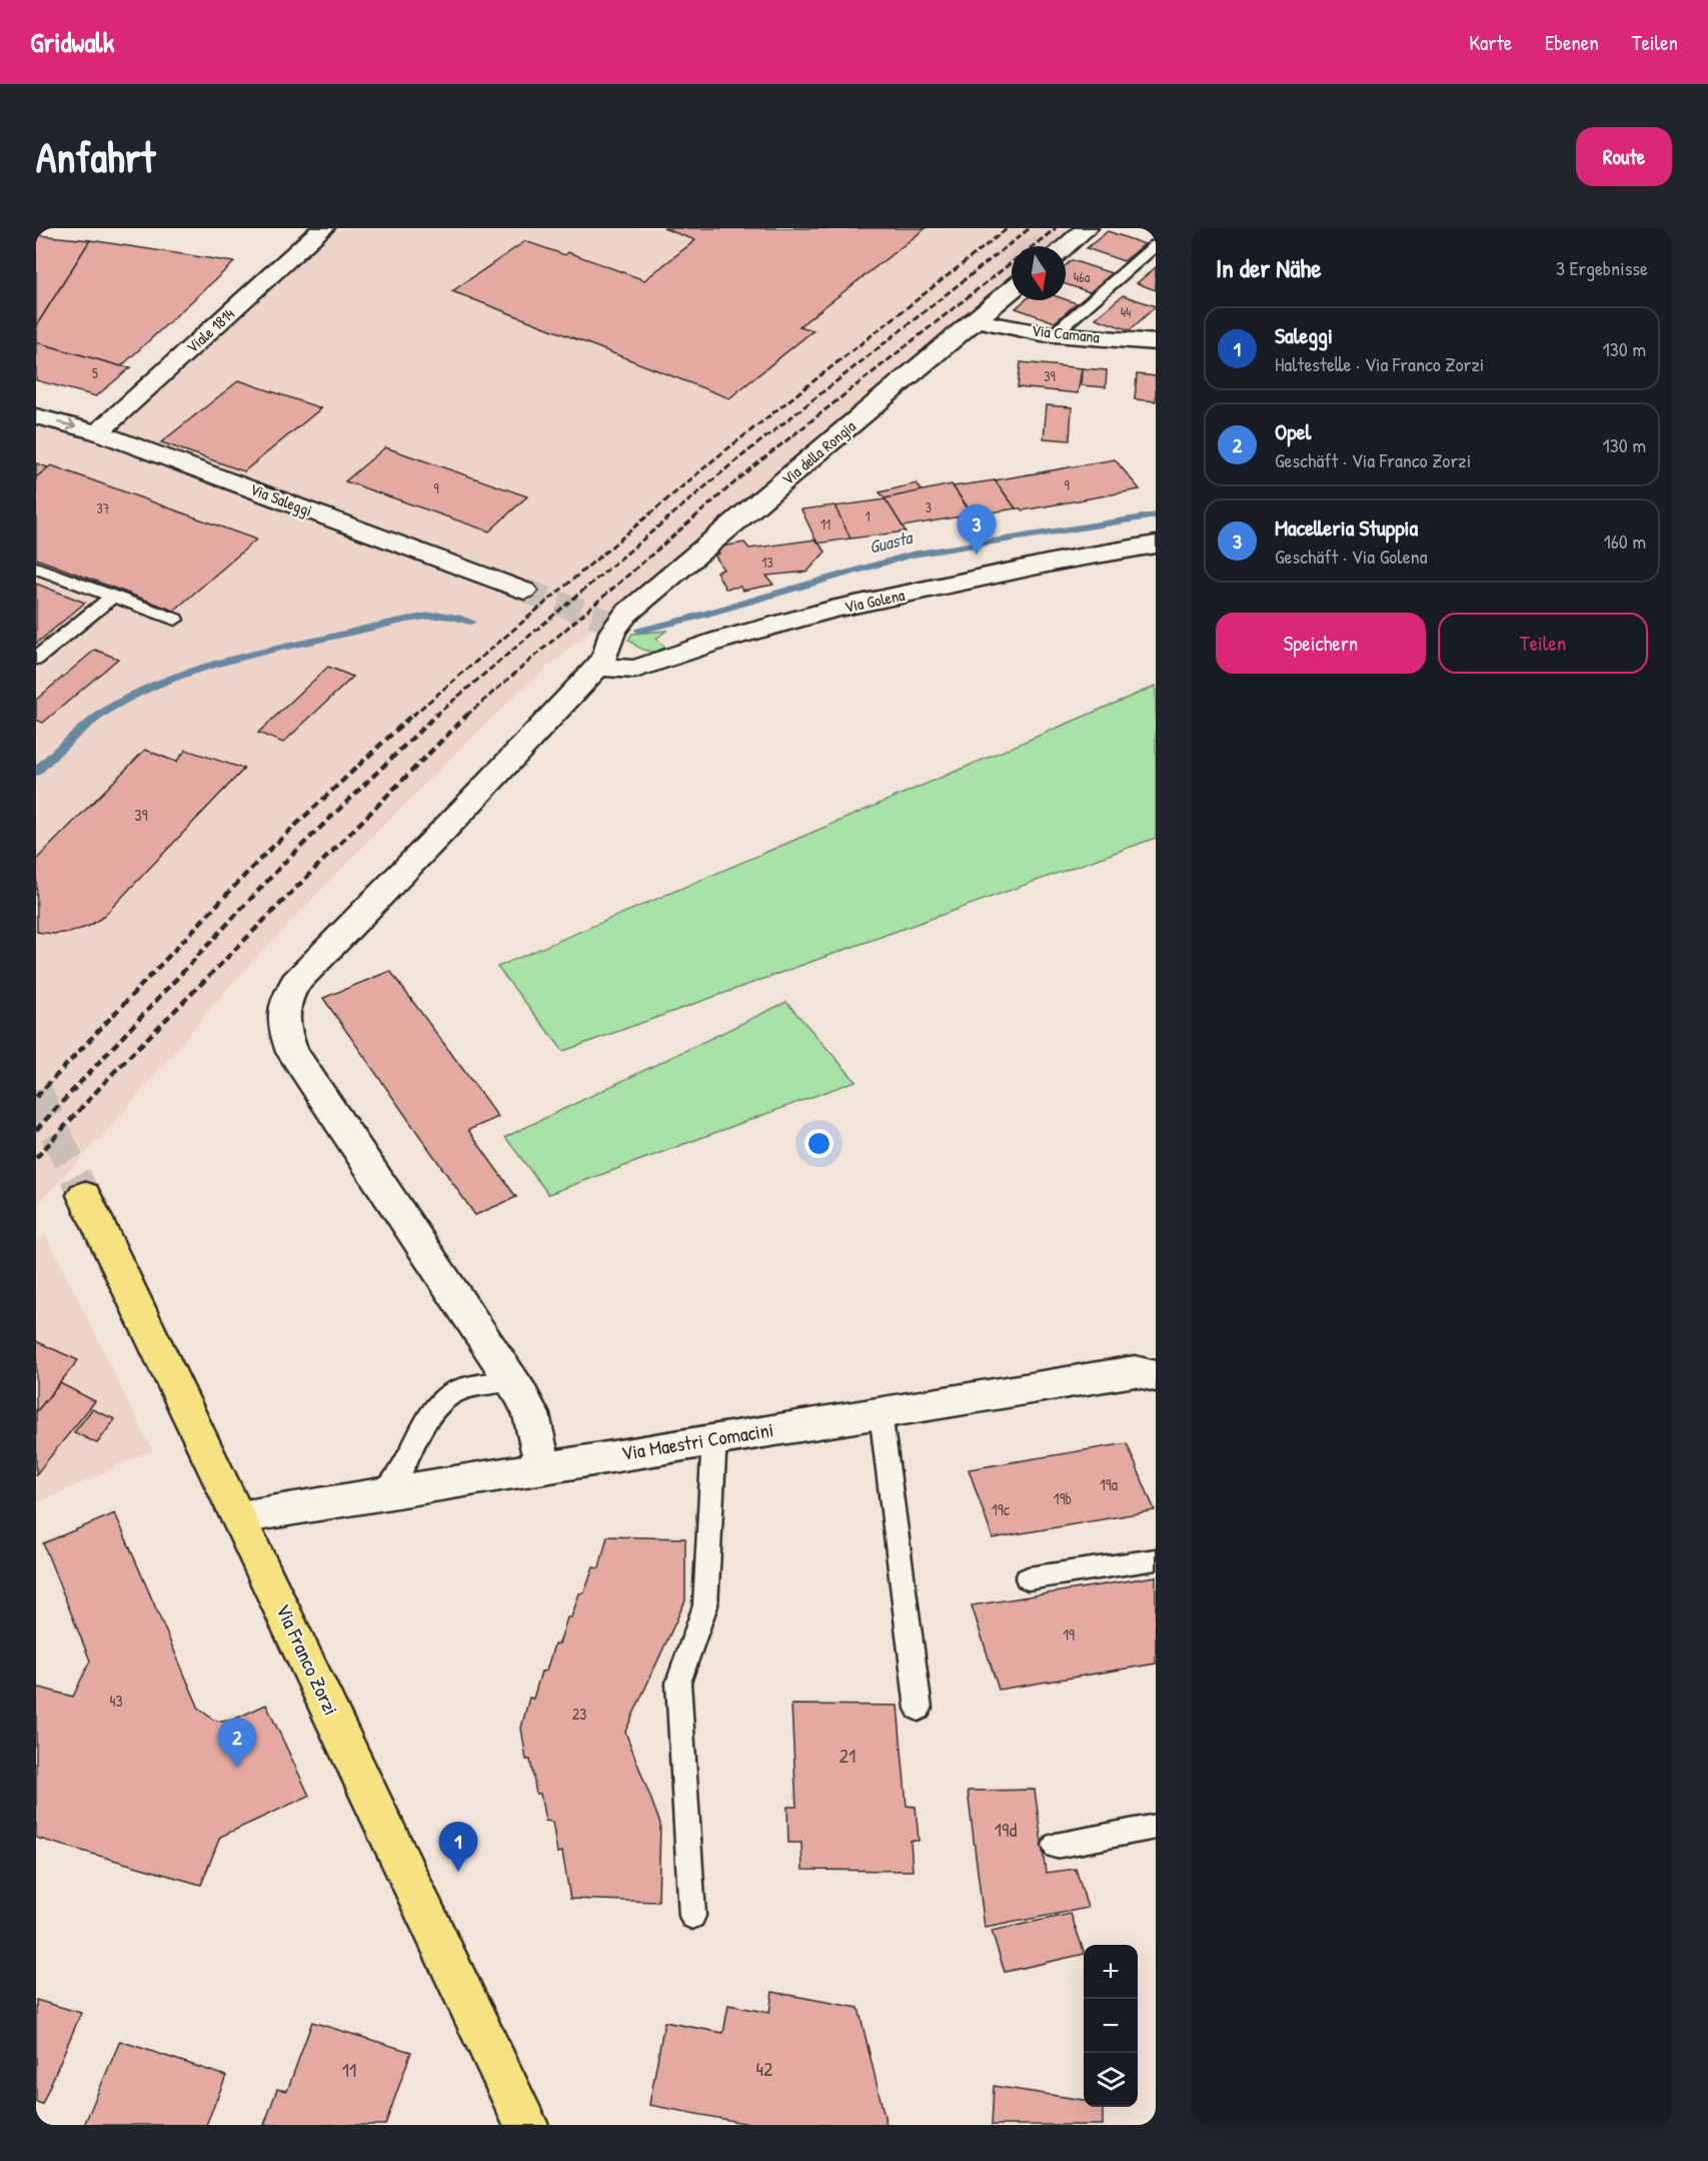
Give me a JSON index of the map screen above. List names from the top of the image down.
{
  "streets": {
    "main road": ["Via Franco Zorzi"],
    "street": [
      "Viale 1814",
      "Via Camana",
      "Via della Rongia",
      "Via Saleggi",
      "Via Golena",
      "Via Maestri Comacini"
    ]
  },
  "crossings": [
    ["Viale 1814", "Via Saleggi"],
    ["Via Camana", "Via della Rongia"],
    ["Via della Rongia", "Via Golena"],
    ["Via Maestri Comacini", "Via Franco Zorzi"]
  ],
  "water": ["Guasta"],
  "house_numbers": [
    "46a",
    "44",
    "5",
    "39",
    "9",
    "9",
    "3",
    "37",
    "1",
    "11",
    "13",
    "39",
    "19a",
    "19b",
    "19c",
    "19",
    "43",
    "23",
    "21",
    "19d",
    "42",
    "11"
  ],
  "north": "bottom",
  "page": {
    "header": "Gridwalk",
    "nav": ["Karte", "Ebenen", "Teilen"],
    "buttons": [
      "Route",
      ["Speichern", "Teilen"]
    ],
    "title": "Anfahrt",
    "heading": ["In der Nähe", "3 Ergebnisse"],
    "list": [
      {
        "mark": "1",
        "name": "Saleggi",
        "note": "Haltestelle · Via Franco Zorzi",
        "value": "130 m"
      },
      {
        "mark": "2",
        "name": "Opel",
        "note": "Geschäft · Via Franco Zorzi",
        "value": "130 m"
      },
      {
        "mark": "3",
        "name": "Macelleria Stuppia",
        "note": "Geschäft · Via Golena",
        "value": "160 m"
      }
    ],
    "pins": ["3", "2", "1"],
    "map_buttons": ["+", "−"]
  }
}
